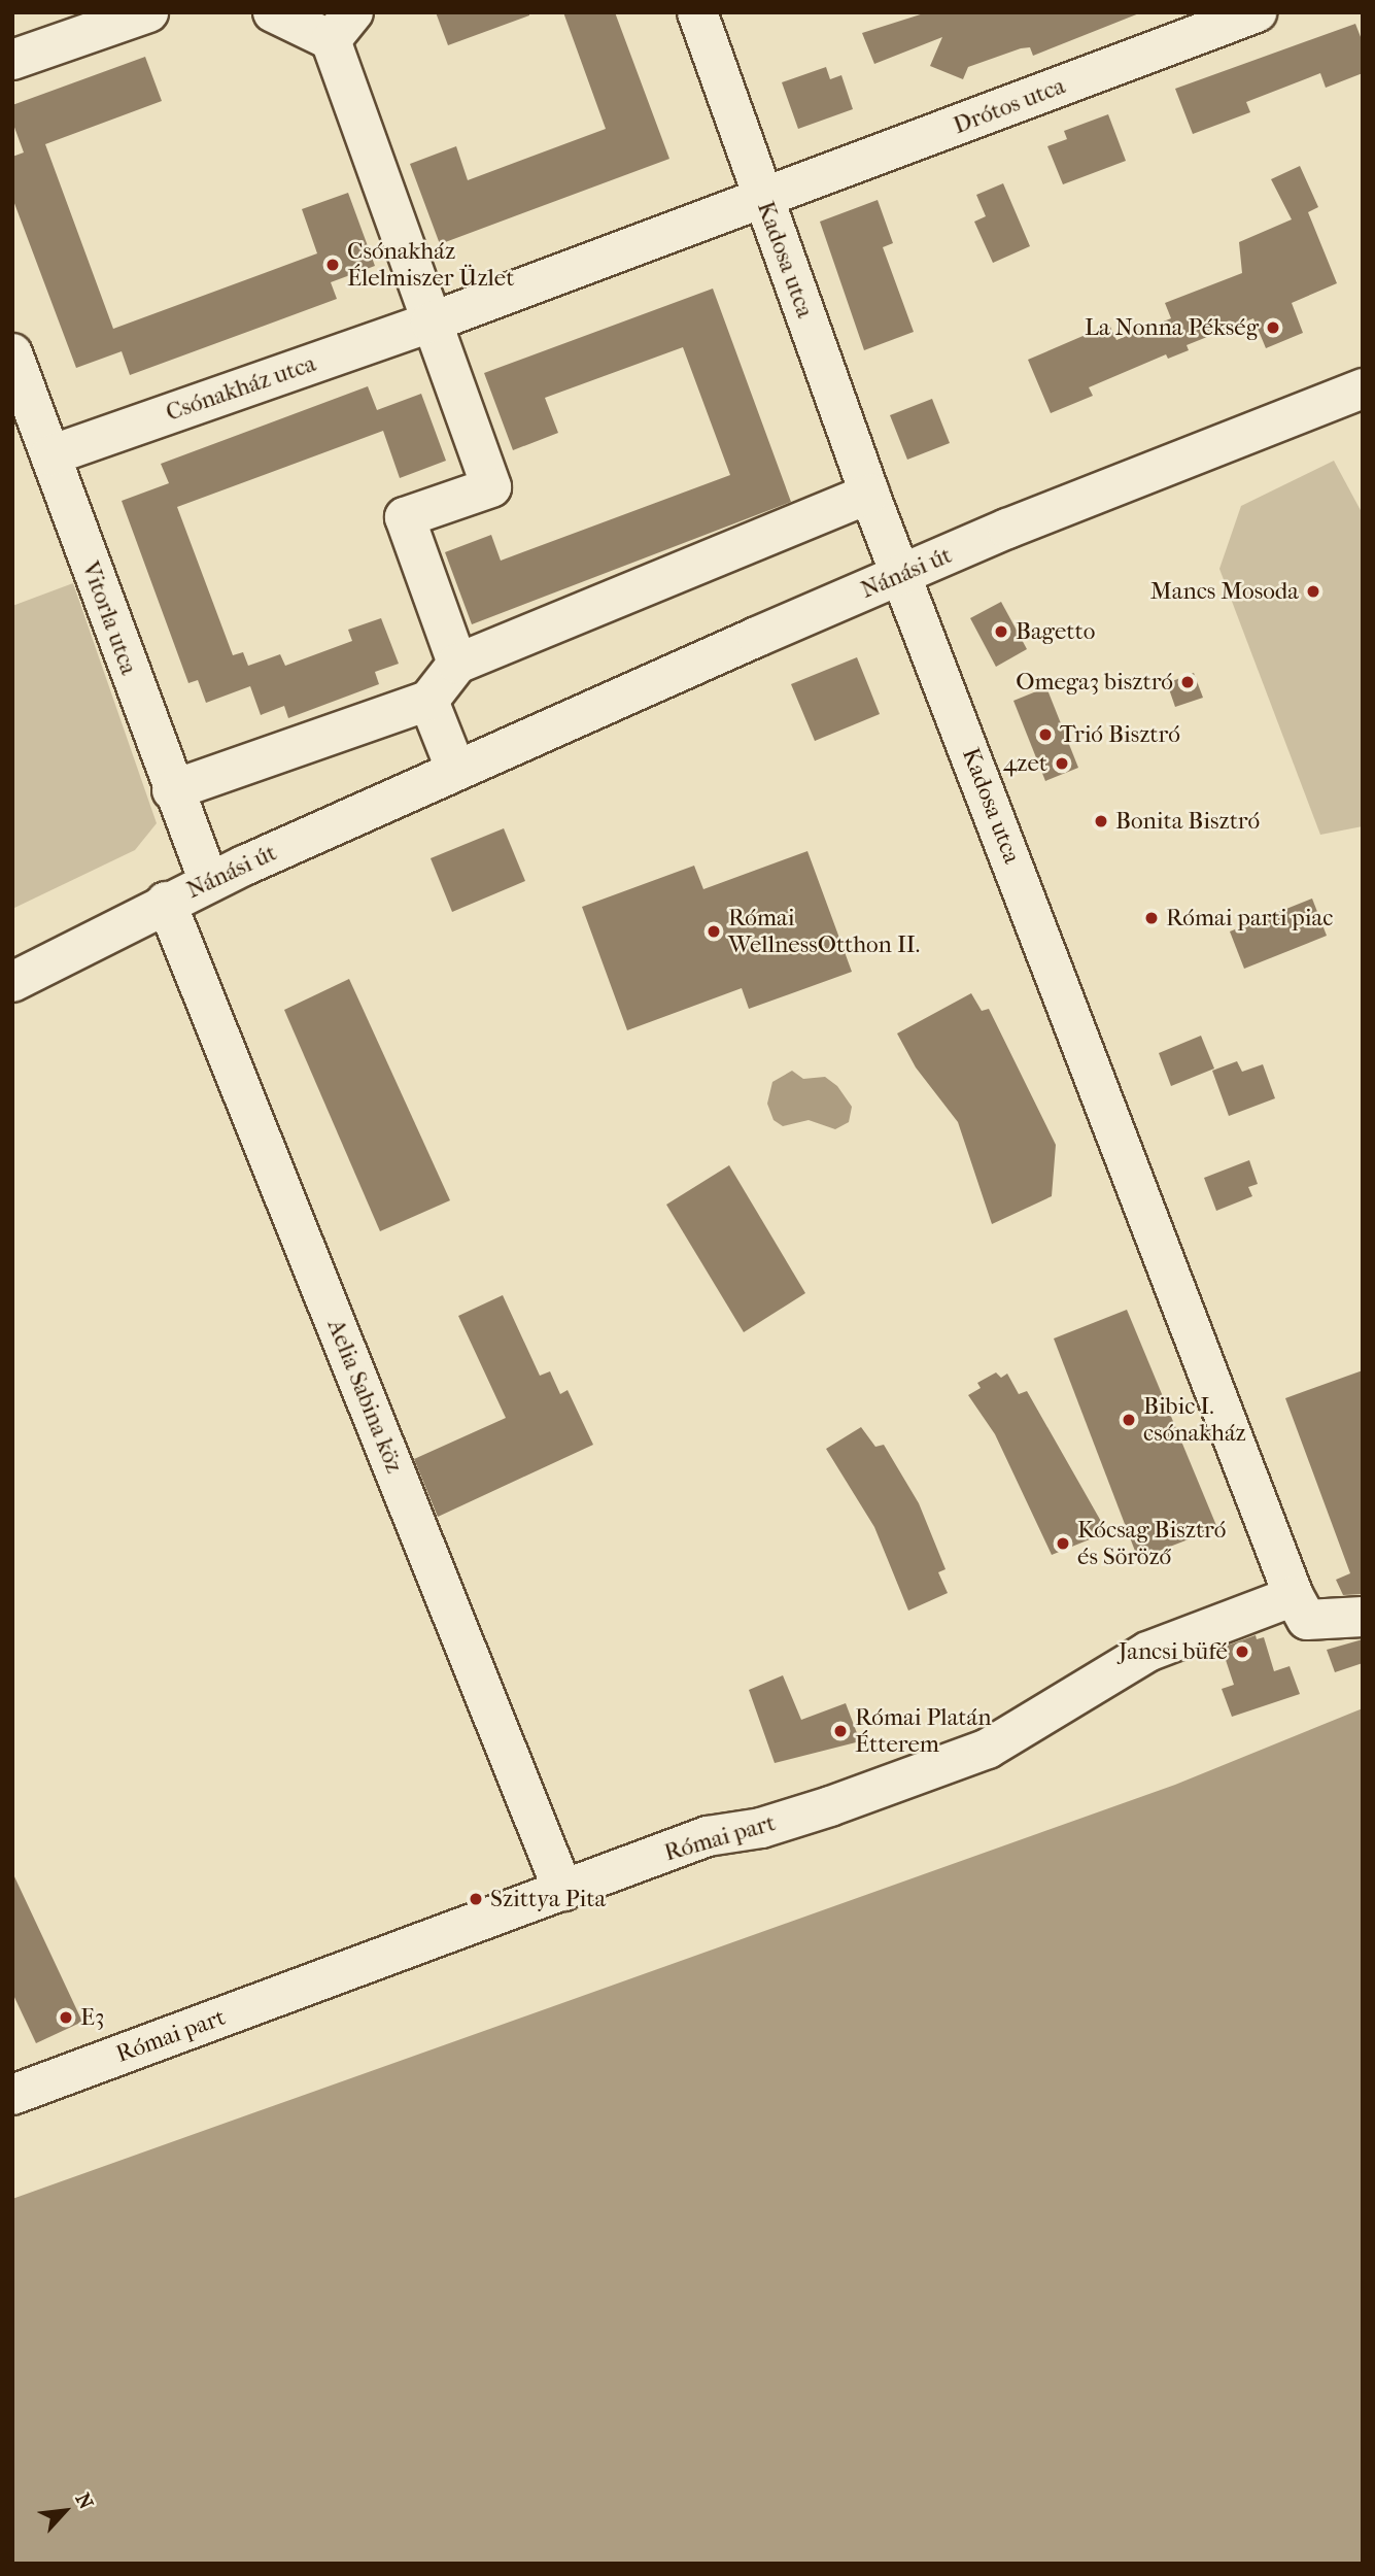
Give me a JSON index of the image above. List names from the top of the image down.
{
  "streets": {
    "street": [
      "Drótos utca",
      "Kadosa utca",
      "Csónakház utca",
      "Nánási út",
      "Vitorla utca",
      "Aelia Sabina köz",
      "Római part"
    ]
  },
  "crossings": [
    ["Drótos utca", "Kadosa utca"],
    ["Drótos utca", "Csónakház utca"],
    ["Kadosa utca", "Csónakház utca"],
    ["Kadosa utca", "Nánási út"],
    ["Kadosa utca", "Római part"],
    ["Csónakház utca", "Vitorla utca"],
    ["Nánási út", "Vitorla utca"],
    ["Nánási út", "Aelia Sabina köz"],
    ["Aelia Sabina köz", "Római part"]
  ],
  "places": [
    "Csónakház Élelmiszer Üzlet",
    "La Nonna Pékség",
    "Mancs Mosoda",
    "Bagetto",
    "Omega3 bisztró",
    "Trió Bisztró",
    "4zet",
    "Bonita Bisztró",
    "Római parti piac",
    "Római WellnessOtthon II.",
    "Bibic I. csónakház",
    "Kócsag Bisztró és Söröző",
    "Jancsi büfé",
    "Római Platán Étterem",
    "Szittya Pita",
    "E3"
  ],
  "north": "top right"
}
